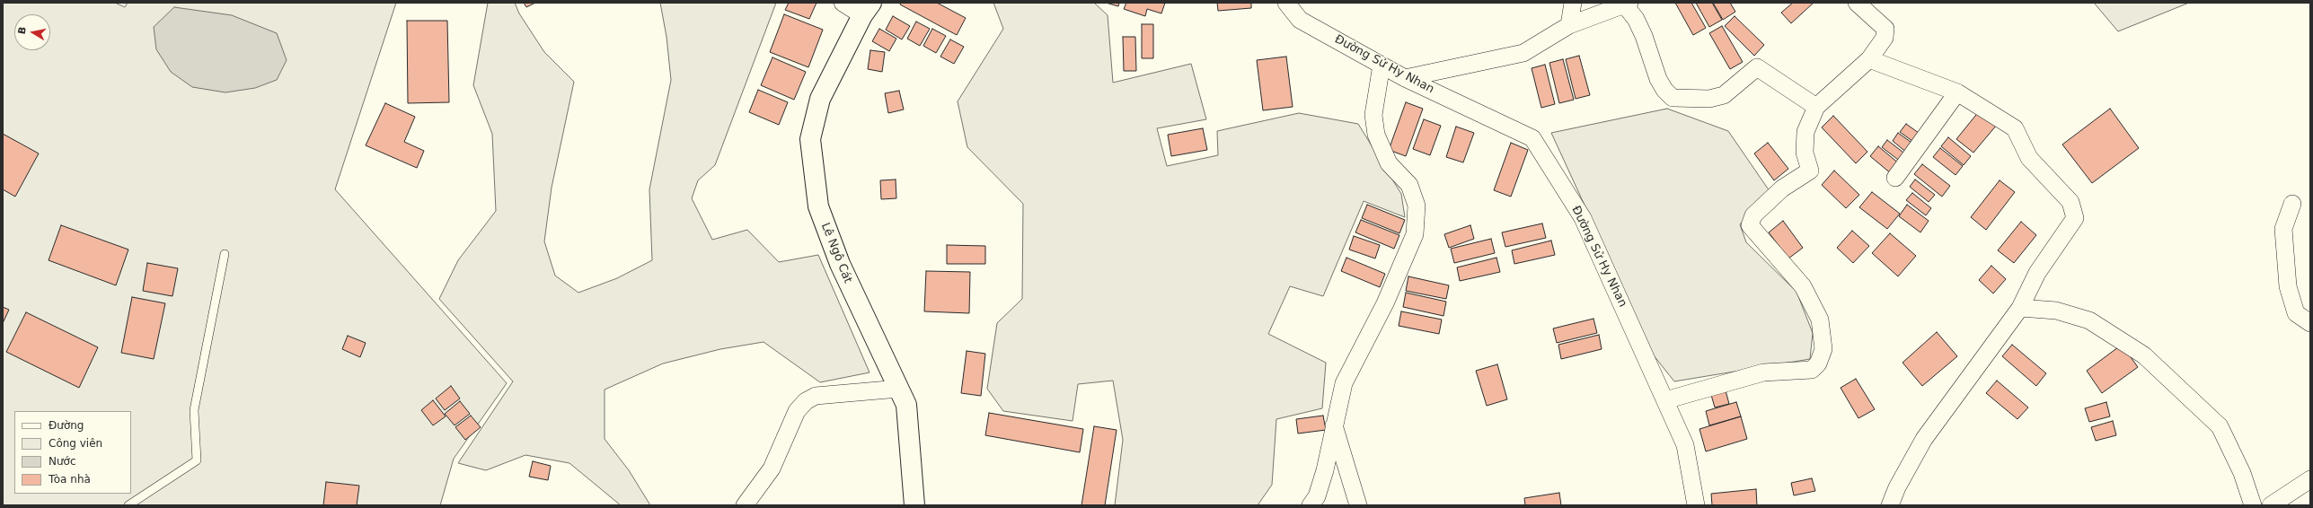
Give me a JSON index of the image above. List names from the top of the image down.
{
  "streets": {
    "street": ["Đường Sử Hy Nhan", "Lê Ngô Cát"]
  },
  "legend": [
    "Đường",
    "Công viên",
    "Nước",
    "Tòa nhà"
  ],
  "north": "left"
}
